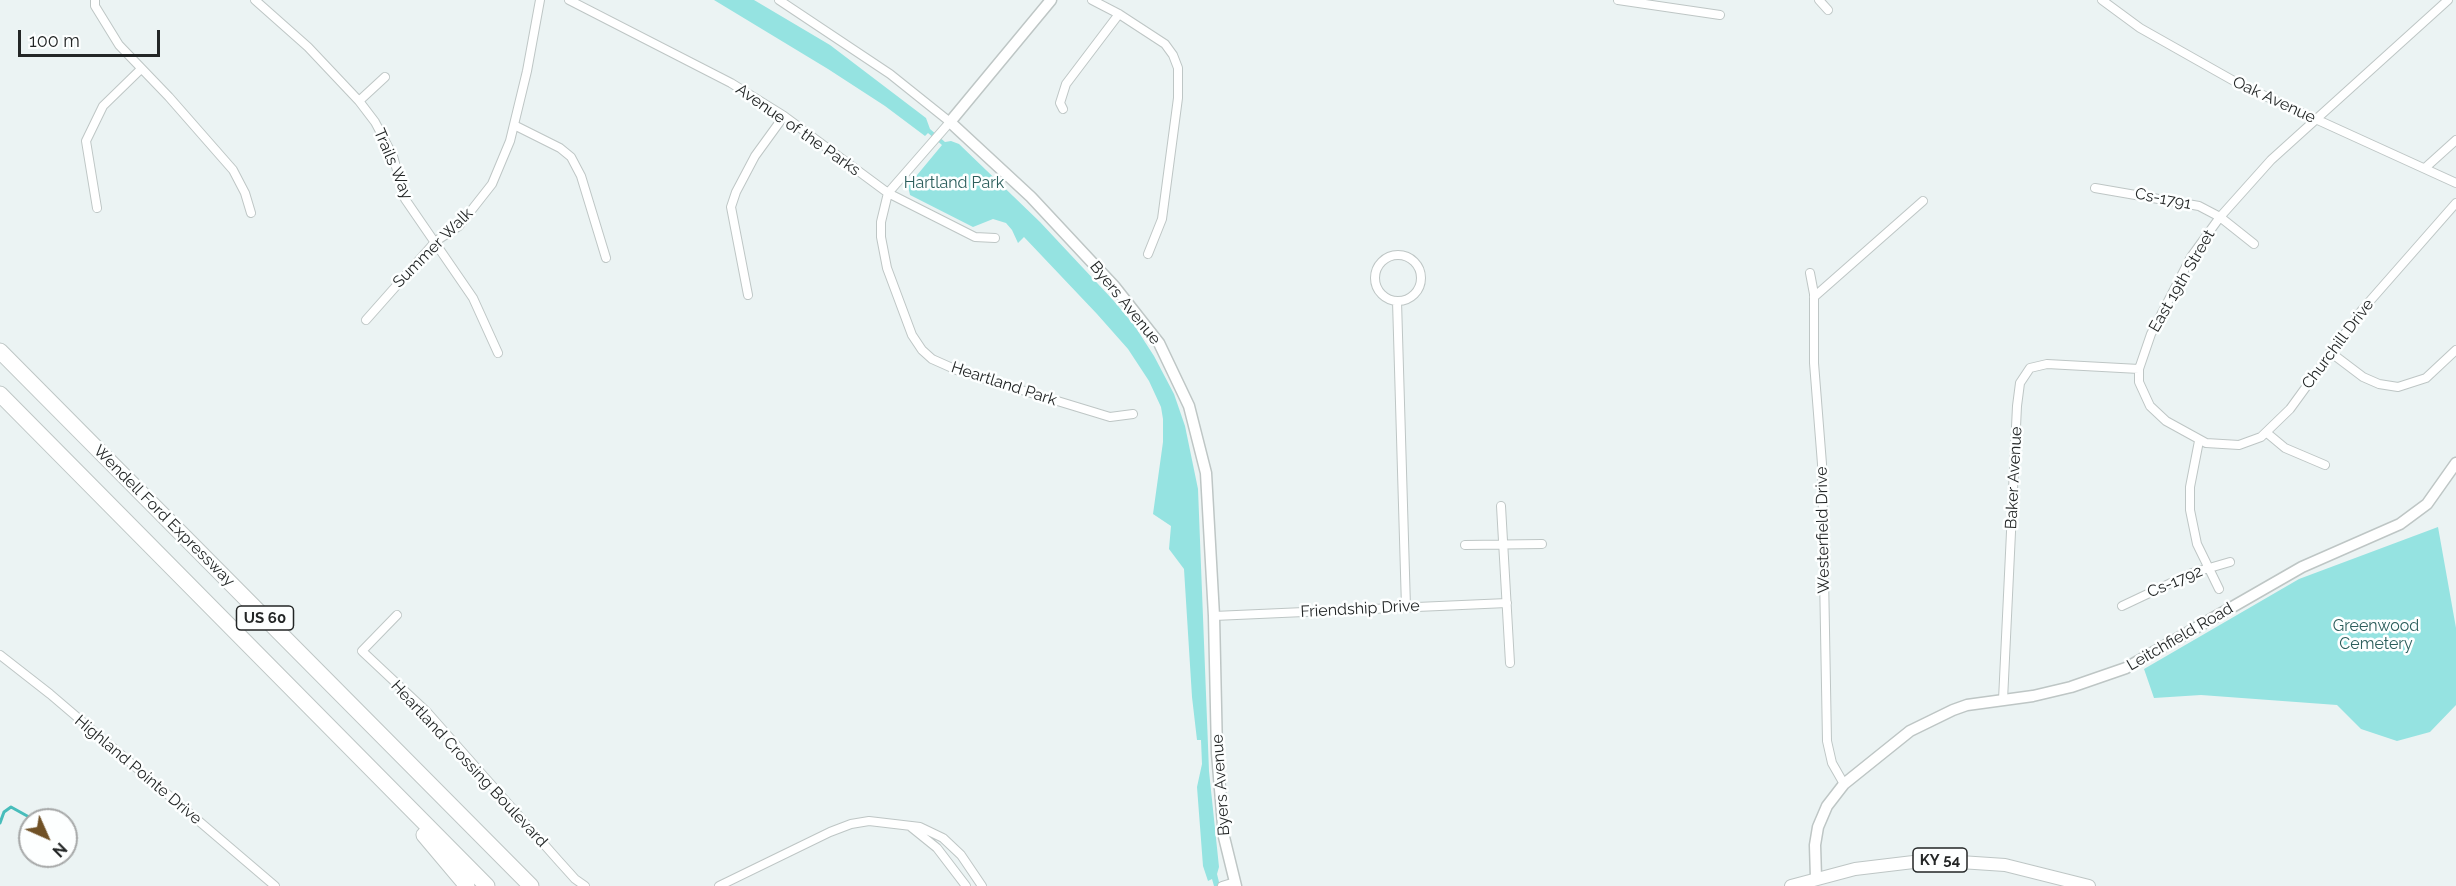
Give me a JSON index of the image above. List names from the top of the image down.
{
  "streets": {
    "highway": ["Wendell Ford Expressway", "US 60"],
    "main road": ["KY 54"],
    "street": [
      "Oak Avenue",
      "Avenue of the Parks",
      "Trails Way",
      "Cs-1791",
      "Summer Walk",
      "East 19th Street",
      "Byers Avenue",
      "Churchill Drive",
      "Heartland Park",
      "Baker Avenue",
      "Westerfield Drive",
      "Cs-1792",
      "Friendship Drive",
      "Leitchfield Road",
      "Heartland Crossing Boulevard",
      "Highland Pointe Drive"
    ]
  },
  "crossings": [
    ["Oak Avenue", "East 19th Street"],
    ["Avenue of the Parks", "Heartland Park"],
    ["Trails Way", "Summer Walk"],
    ["Cs-1791", "East 19th Street"],
    ["East 19th Street", "Baker Avenue"],
    ["Byers Avenue", "Heartland Park"],
    ["Byers Avenue", "Friendship Drive"],
    ["Baker Avenue", "Leitchfield Road"],
    ["Westerfield Drive", "Leitchfield Road"],
    ["Leitchfield Road", "KY 54"]
  ],
  "parks": ["Hartland Park", "Greenwood Cemetery"],
  "scale_bar": "100 m",
  "north": "bottom right"
}
